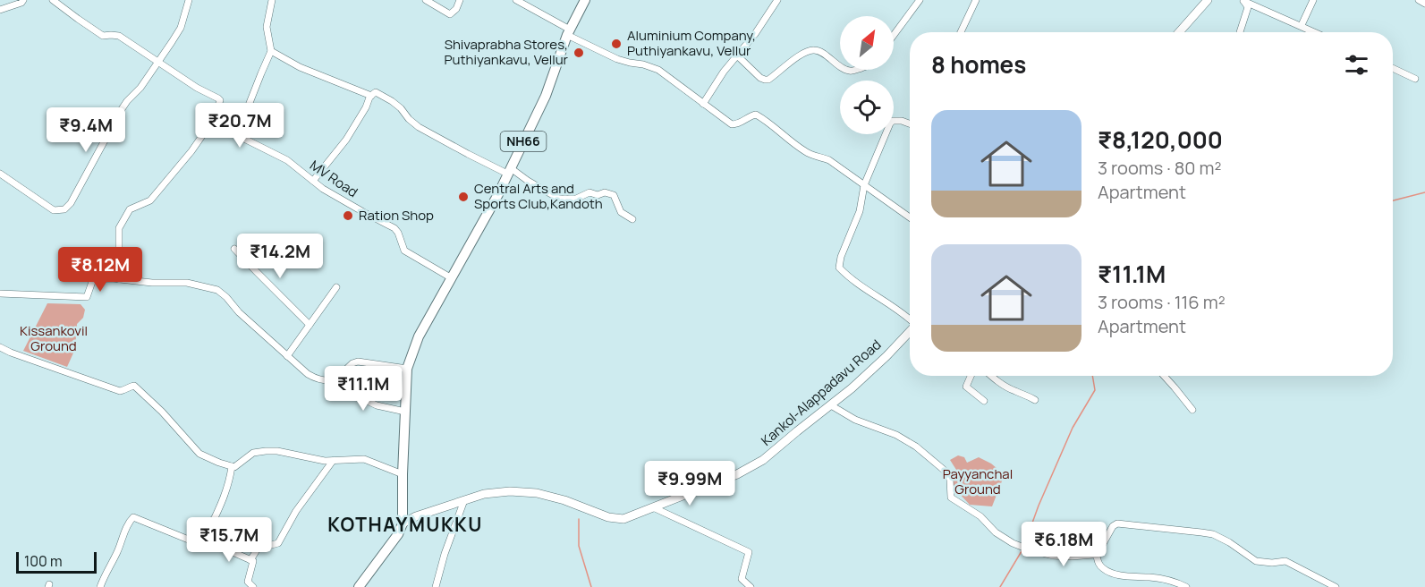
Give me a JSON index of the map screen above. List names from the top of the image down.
{
  "streets": {
    "highway": ["NH66"],
    "main road": ["Kankol-Alappadavu Road"],
    "street": ["MV Road"]
  },
  "crossings": [
    ["NH66", "MV Road"],
    ["NH66", "Kankol-Alappadavu Road"]
  ],
  "districts": ["KOTHAYMUKKU"],
  "parks": ["Kissankovil Ground", "Payyanchal Ground"],
  "places": [
    "Aluminium Company, Puthiyankavu, Vellur",
    "Shivaprabha Stores, Puthiyankavu, Vellur",
    "Central Arts and Sports Club,Kandoth",
    "Ration Shop"
  ],
  "scale_bar": "100 m",
  "north": "top right",
  "page": {
    "heading": "8 homes",
    "list": [
      {
        "name": "₹8,120,000",
        "note": "3 rooms · 80 m² · Apartment"
      },
      {
        "name": "₹11.1M",
        "note": "3 rooms · 116 m² · Apartment"
      }
    ],
    "price": [
      "₹20.7M",
      "₹9.4M",
      "₹14.2M",
      "₹8.12M",
      "₹11.1M",
      "₹9.99M",
      "₹15.7M",
      "₹6.18M"
    ],
    "scale": "100 m"
  }
}
